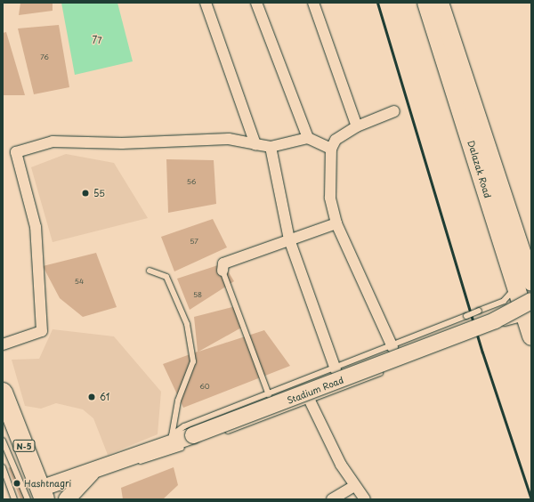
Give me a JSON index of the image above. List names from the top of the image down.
{
  "streets": {
    "highway": ["N-5"],
    "main road": ["Dalazak Road", "Stadium Road"]
  },
  "crossings": [
    ["Dalazak Road", "Stadium Road"],
    ["Stadium Road", "N-5"]
  ],
  "parks": ["77"],
  "places": ["55", "61", "Hashtnagri"],
  "house_numbers": [
    "76",
    "56",
    "57",
    "54",
    "58",
    "60"
  ]
}
